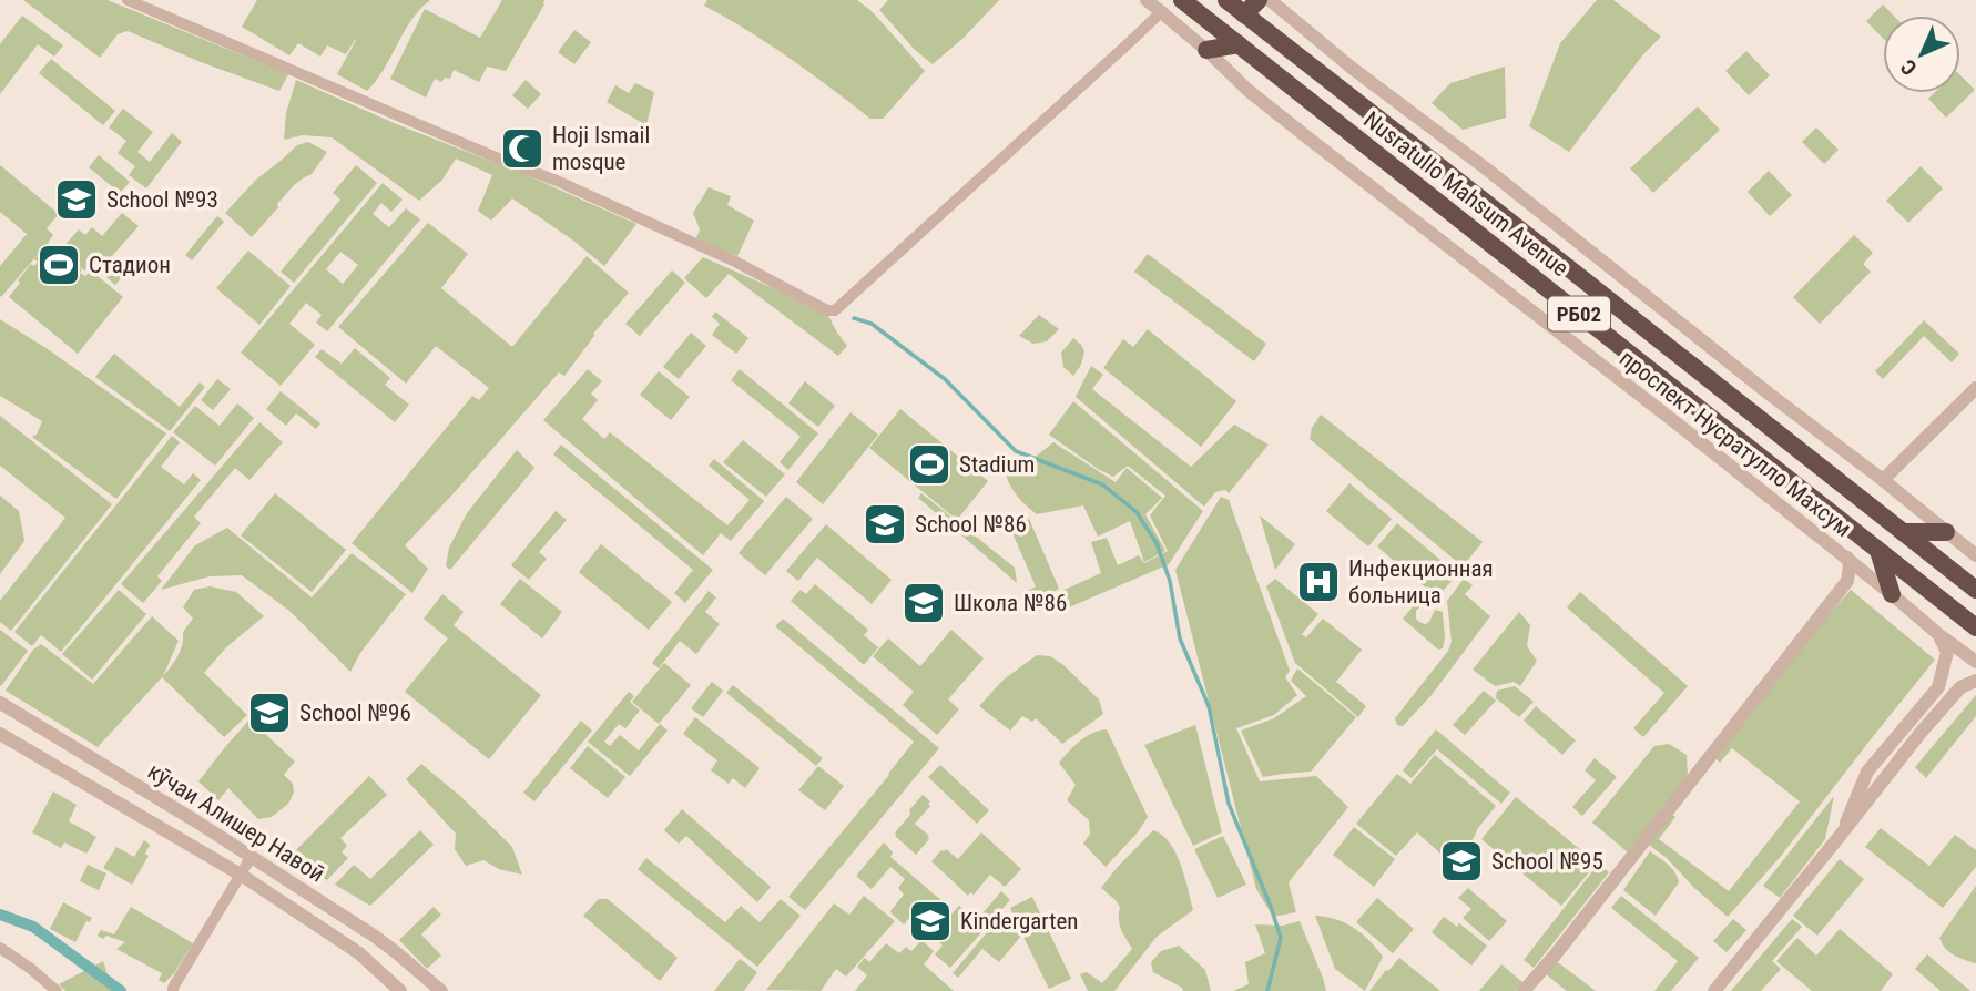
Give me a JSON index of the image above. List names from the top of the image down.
{
  "streets": {
    "highway": ["Nusratullo Mahsum Avenue", "РБ02"],
    "street": ["проспект Нусратулло Махсум", "кӯчаи Алишер Навоӣ"]
  },
  "places": {
    "mosque": ["Hoji Ismail mosque"],
    "school or university": [
      "School №93",
      "School №86",
      "Школа №86",
      "School №96",
      "School №95",
      "Kindergarten"
    ],
    "sports": ["Стадион", "Stadium"],
    "hospital": ["Инфекционная больница"]
  },
  "north": "bottom left"
}
